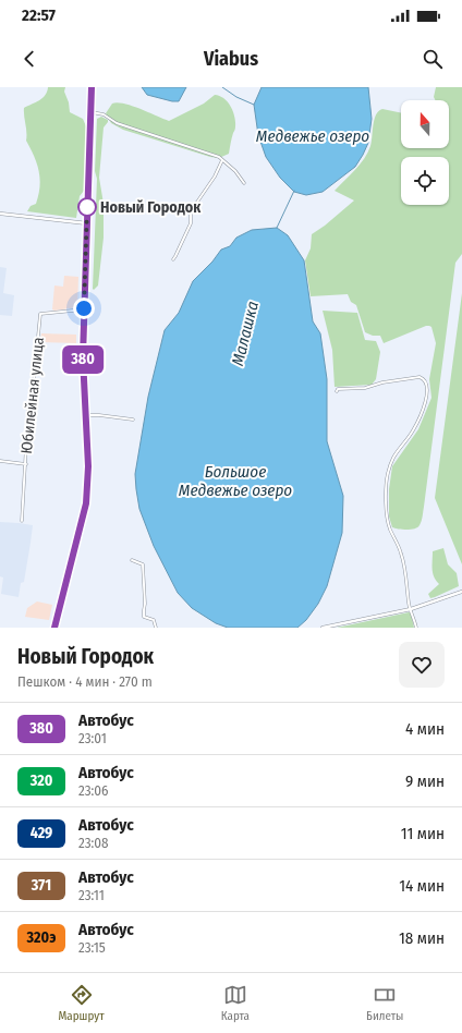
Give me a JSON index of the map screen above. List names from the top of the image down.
{
  "streets": {
    "street": ["Юбилейная улица"]
  },
  "water": ["Медвежье озеро", "Малашка", "Большое Медвежье озеро"],
  "places": ["Новый Городок"],
  "lines": ["bus line 380"],
  "north": "top",
  "page": {
    "status": "22:57",
    "header": "Viabus",
    "on_map": "380",
    "heading": ["Новый Городок", "Пешком · 4 мин · 270 m"],
    "list": [
      {
        "mark": "380",
        "name": "Автобус",
        "note": "23:01",
        "value": "4 мин"
      },
      {
        "mark": "320",
        "name": "Автобус",
        "note": "23:06",
        "value": "9 мин"
      },
      {
        "mark": "429",
        "name": "Автобус",
        "note": "23:08",
        "value": "11 мин"
      },
      {
        "mark": "371",
        "name": "Автобус",
        "note": "23:11",
        "value": "14 мин"
      },
      {
        "mark": "320э",
        "name": "Автобус",
        "note": "23:15",
        "value": "18 мин"
      }
    ],
    "tabs": ["Маршрут", "Карта", "Билеты"]
  }
}
